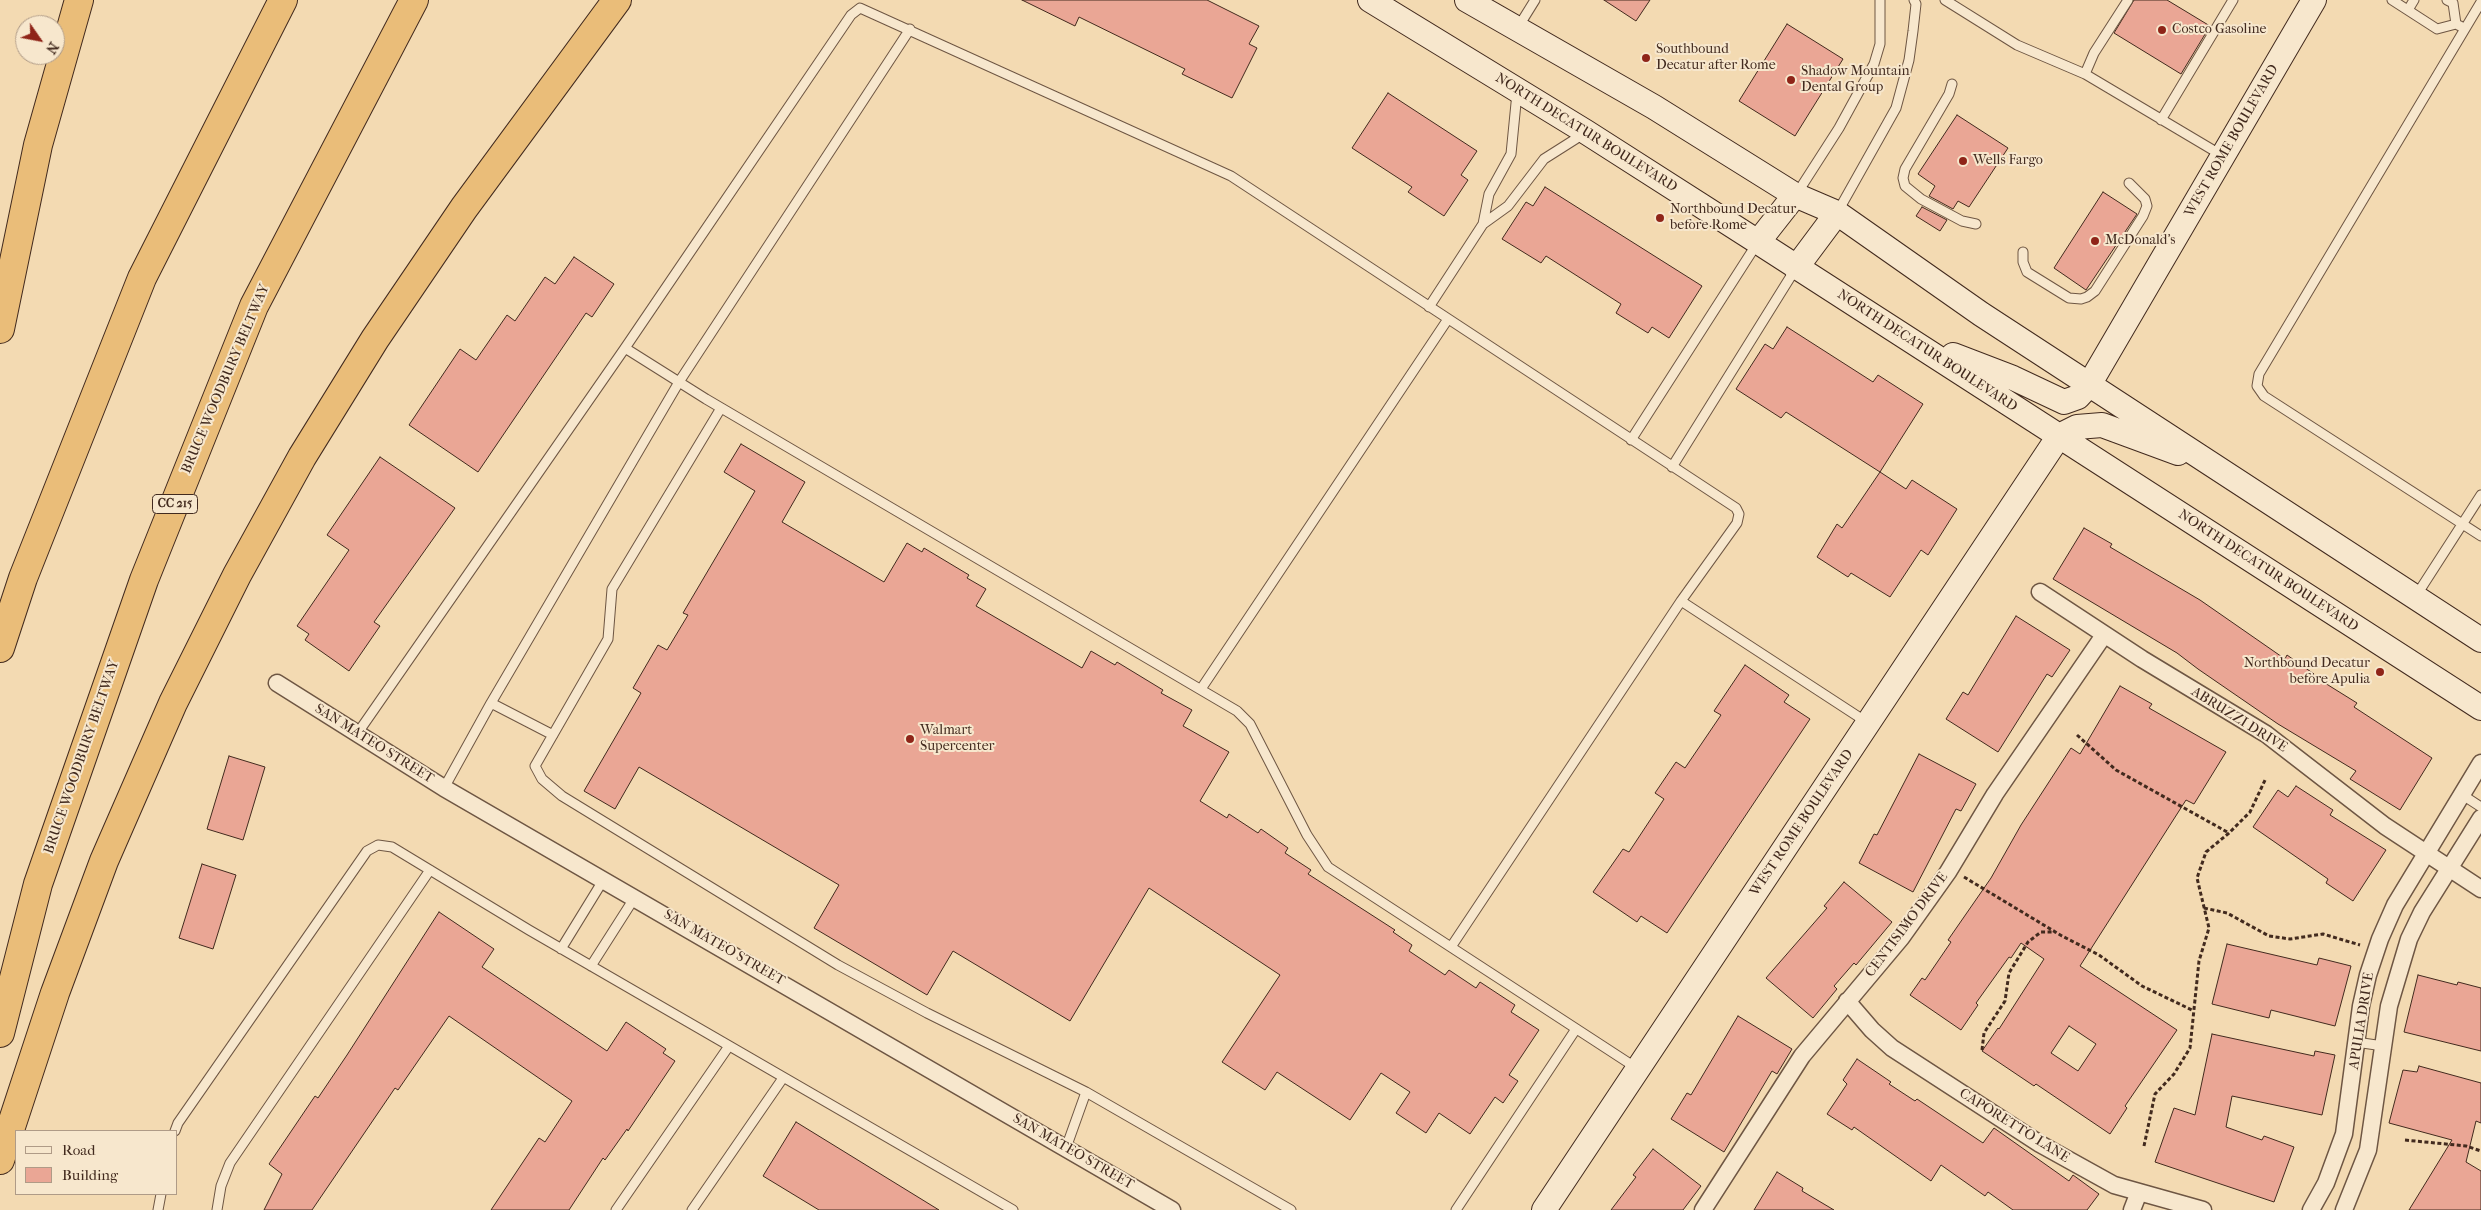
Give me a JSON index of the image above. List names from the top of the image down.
{
  "streets": {
    "highway": ["BRUCE WOODBURY BELTWAY", "CC 215"],
    "main road": ["NORTH DECATUR BOULEVARD", "WEST ROME BOULEVARD"],
    "street": [
      "ABRUZZI DRIVE",
      "SAN MATEO STREET",
      "CENTISIMO DRIVE",
      "APULIA DRIVE",
      "CAPORETTO LANE"
    ]
  },
  "crossings": [
    ["NORTH DECATUR BOULEVARD", "WEST ROME BOULEVARD"],
    ["ABRUZZI DRIVE", "CENTISIMO DRIVE"],
    ["ABRUZZI DRIVE", "APULIA DRIVE"],
    ["CENTISIMO DRIVE", "CAPORETTO LANE"]
  ],
  "places": [
    "Costco Gasoline",
    "Southbound Decatur after Rome",
    "Shadow Mountain Dental Group",
    "Wells Fargo",
    "Northbound Decatur before Rome",
    "McDonald's",
    "Northbound Decatur before Apulia",
    "Walmart Supercenter"
  ],
  "legend": ["Road", "Building"],
  "north": "bottom right"
}
